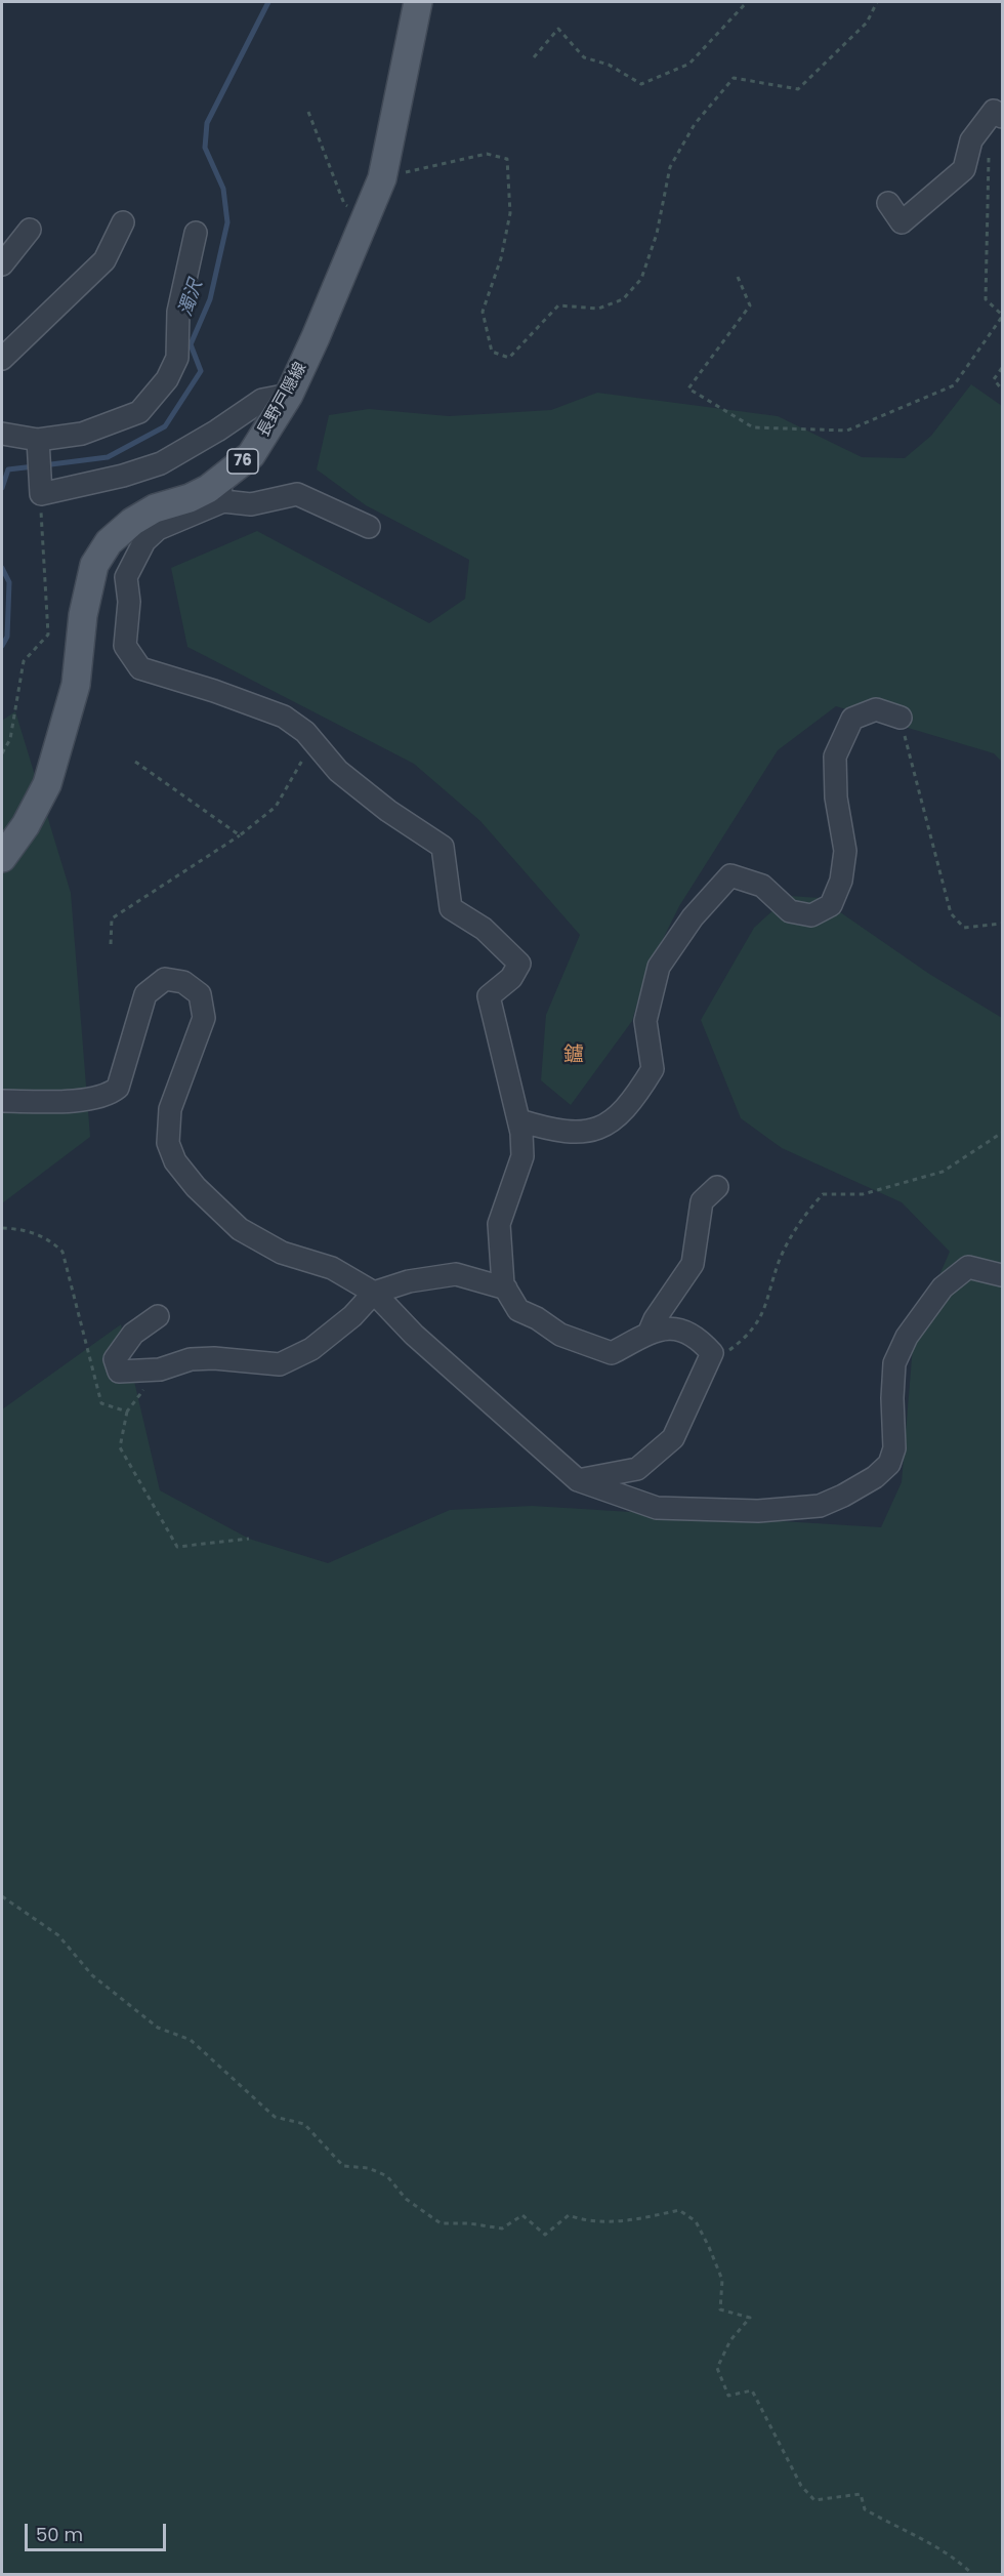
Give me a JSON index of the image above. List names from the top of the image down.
{
  "streets": {
    "main road": ["長野戸隠線", "76"]
  },
  "districts": ["鑪"],
  "water": ["濁沢"],
  "scale_bar": "50 m"
}
